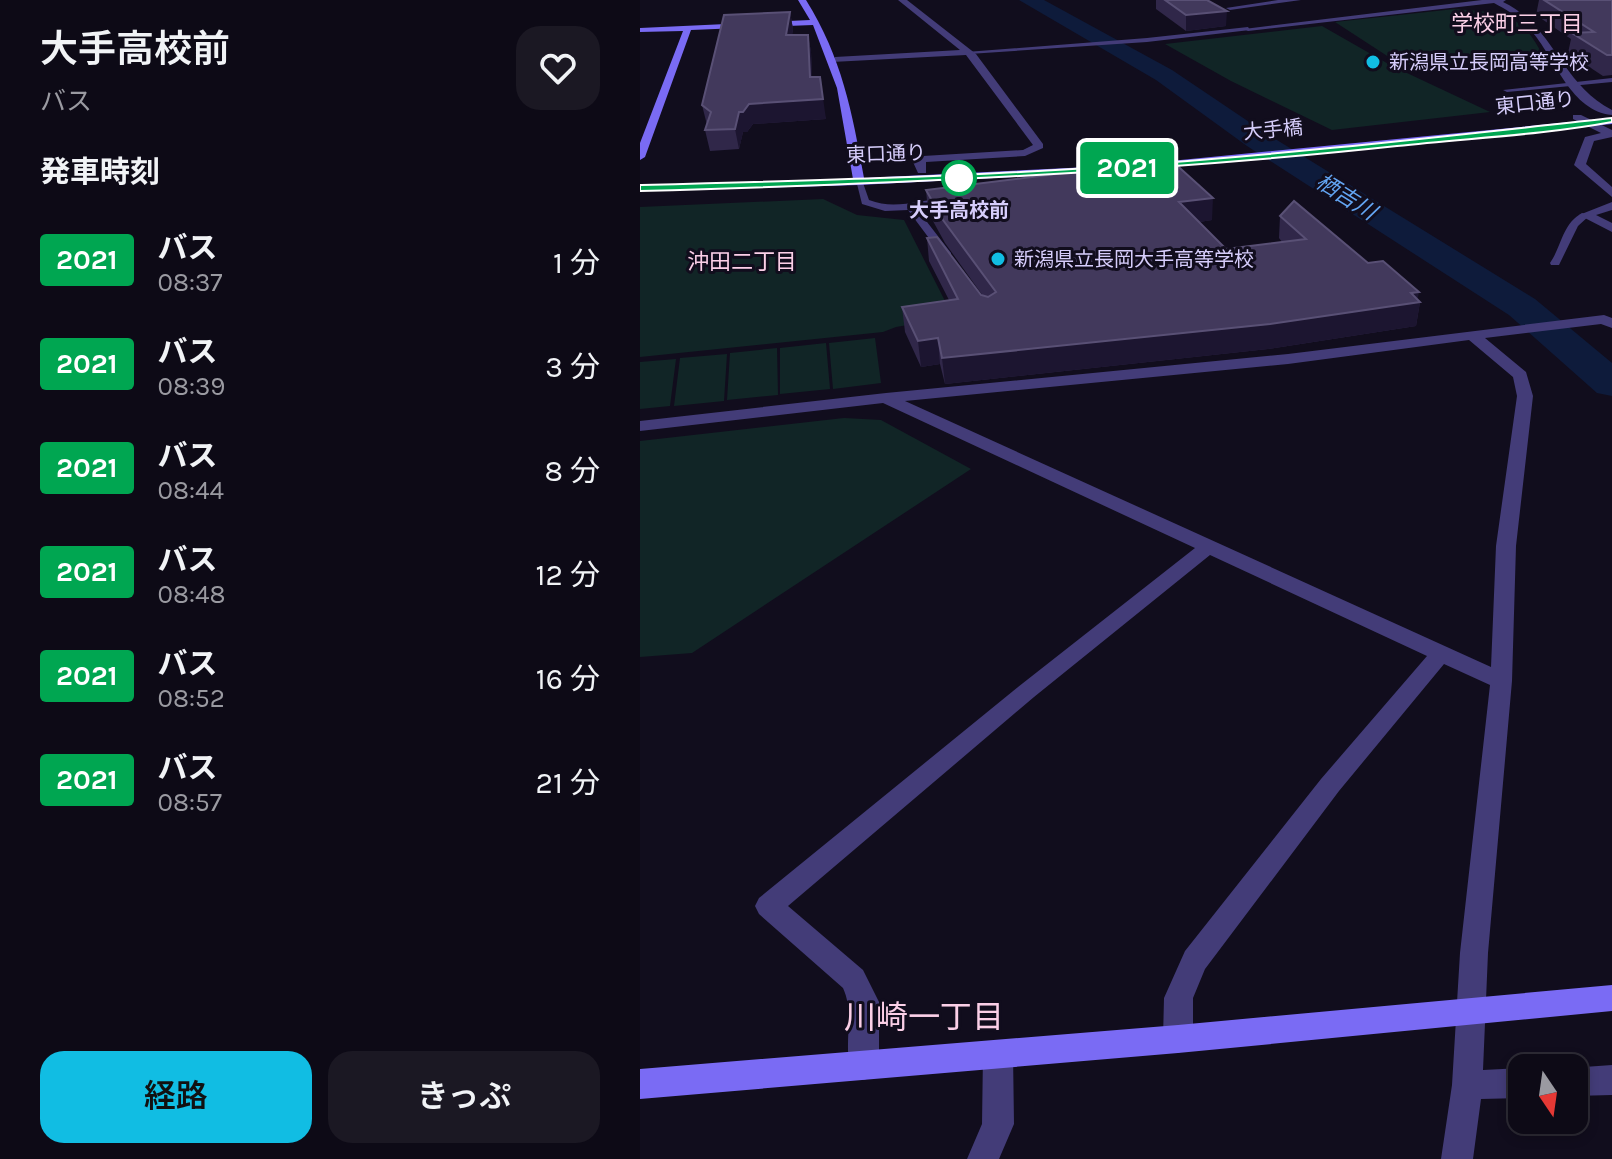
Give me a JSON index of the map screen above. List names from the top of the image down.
{
  "streets": {
    "street": ["東口通り", "大手橋"]
  },
  "crossings": [
    ["東口通り", "大手橋"]
  ],
  "districts": ["学校町三丁目", "沖田二丁目", "川崎一丁目"],
  "water": ["栖吉川"],
  "places": ["新潟県立長岡高等学校", "大手高校前", "新潟県立長岡大手高等学校"],
  "lines": ["bus line 2021"],
  "north": "bottom",
  "page": {
    "heading": [
      ["大手高校前", "バス"],
      "発車時刻"
    ],
    "on_map": "2021",
    "list": [
      {
        "mark": "2021",
        "name": "バス",
        "note": "08:37",
        "value": "1 分"
      },
      {
        "mark": "2021",
        "name": "バス",
        "note": "08:39",
        "value": "3 分"
      },
      {
        "mark": "2021",
        "name": "バス",
        "note": "08:44",
        "value": "8 分"
      },
      {
        "mark": "2021",
        "name": "バス",
        "note": "08:48",
        "value": "12 分"
      },
      {
        "mark": "2021",
        "name": "バス",
        "note": "08:52",
        "value": "16 分"
      },
      {
        "mark": "2021",
        "name": "バス",
        "note": "08:57",
        "value": "21 分"
      }
    ],
    "buttons": ["経路", "きっぷ"]
  }
}
